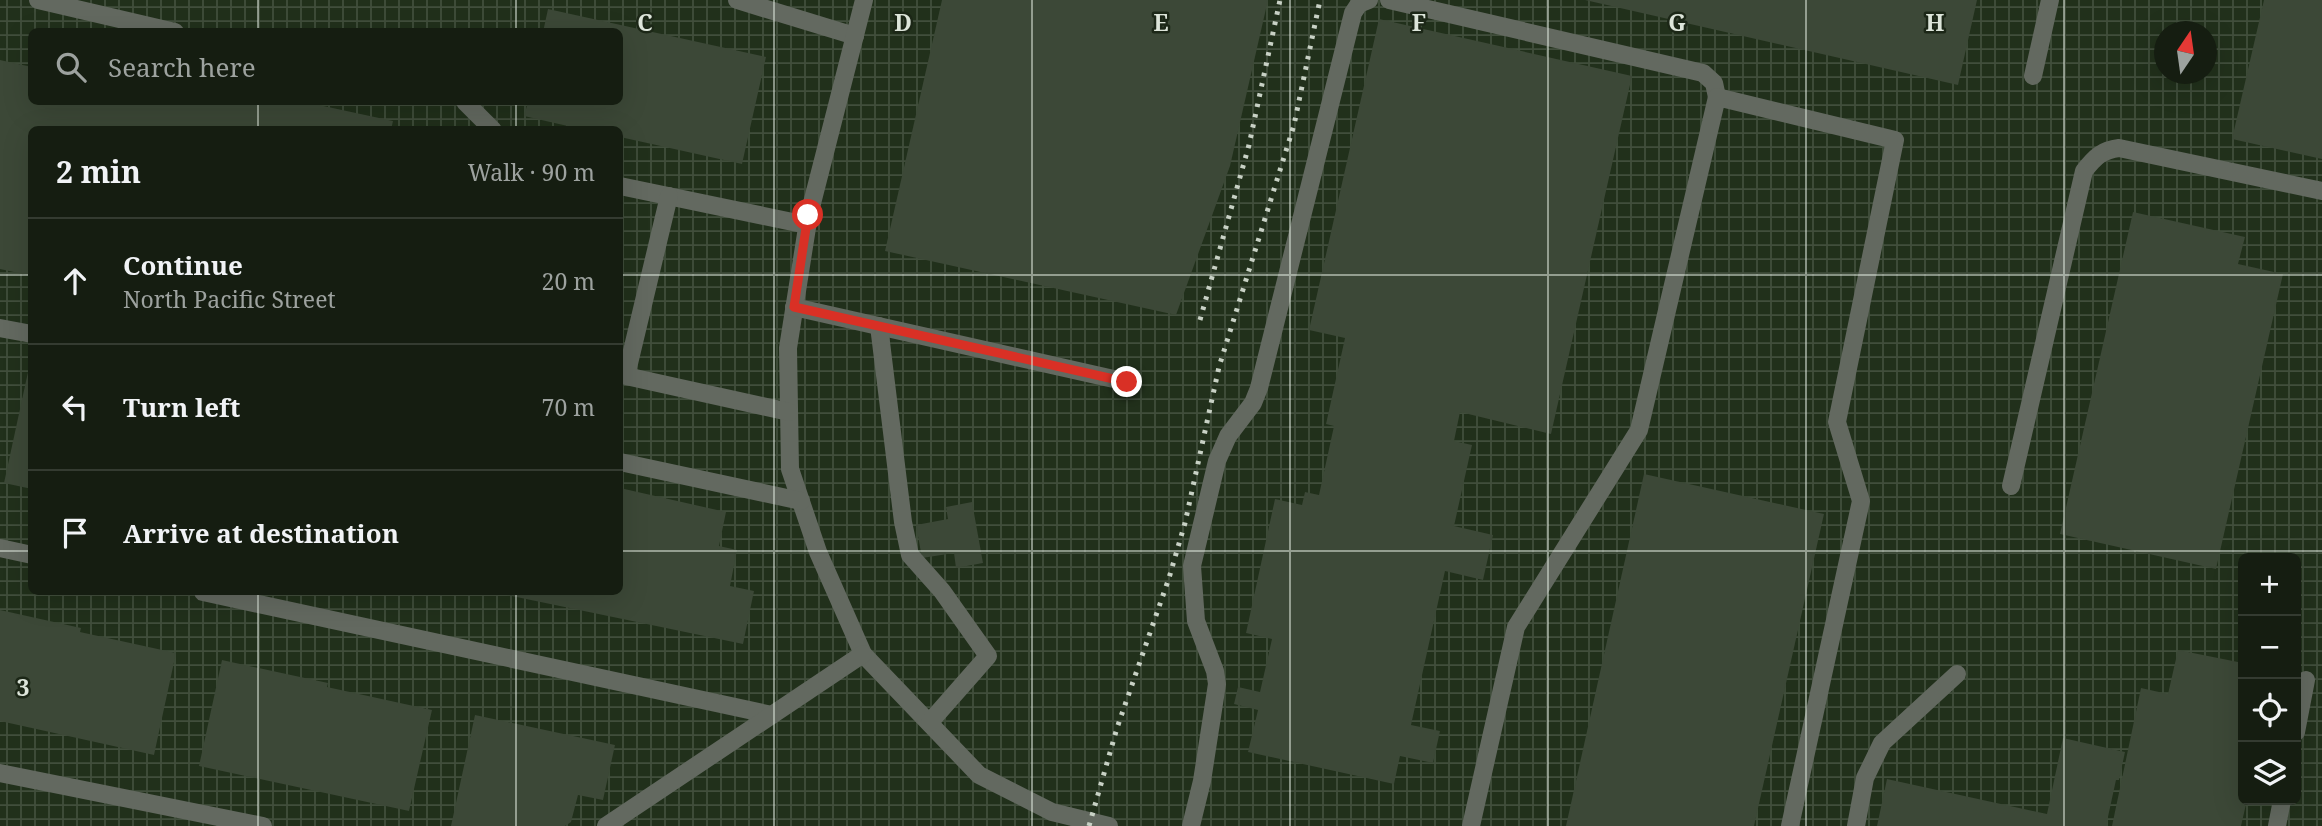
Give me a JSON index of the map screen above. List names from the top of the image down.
{
  "north": "top",
  "page": {
    "search": "Search here",
    "heading": ["2 min", "Walk · 90 m"],
    "list": [
      ["Continue", "North Pacific Street", "20 m"],
      ["Turn left", "70 m"],
      "Arrive at destination"
    ],
    "map_buttons": ["+", "−"]
  },
  "grid": {
    "columns": [
      "C",
      "D",
      "E",
      "F",
      "G",
      "H"
    ],
    "rows": ["3"]
  }
}
